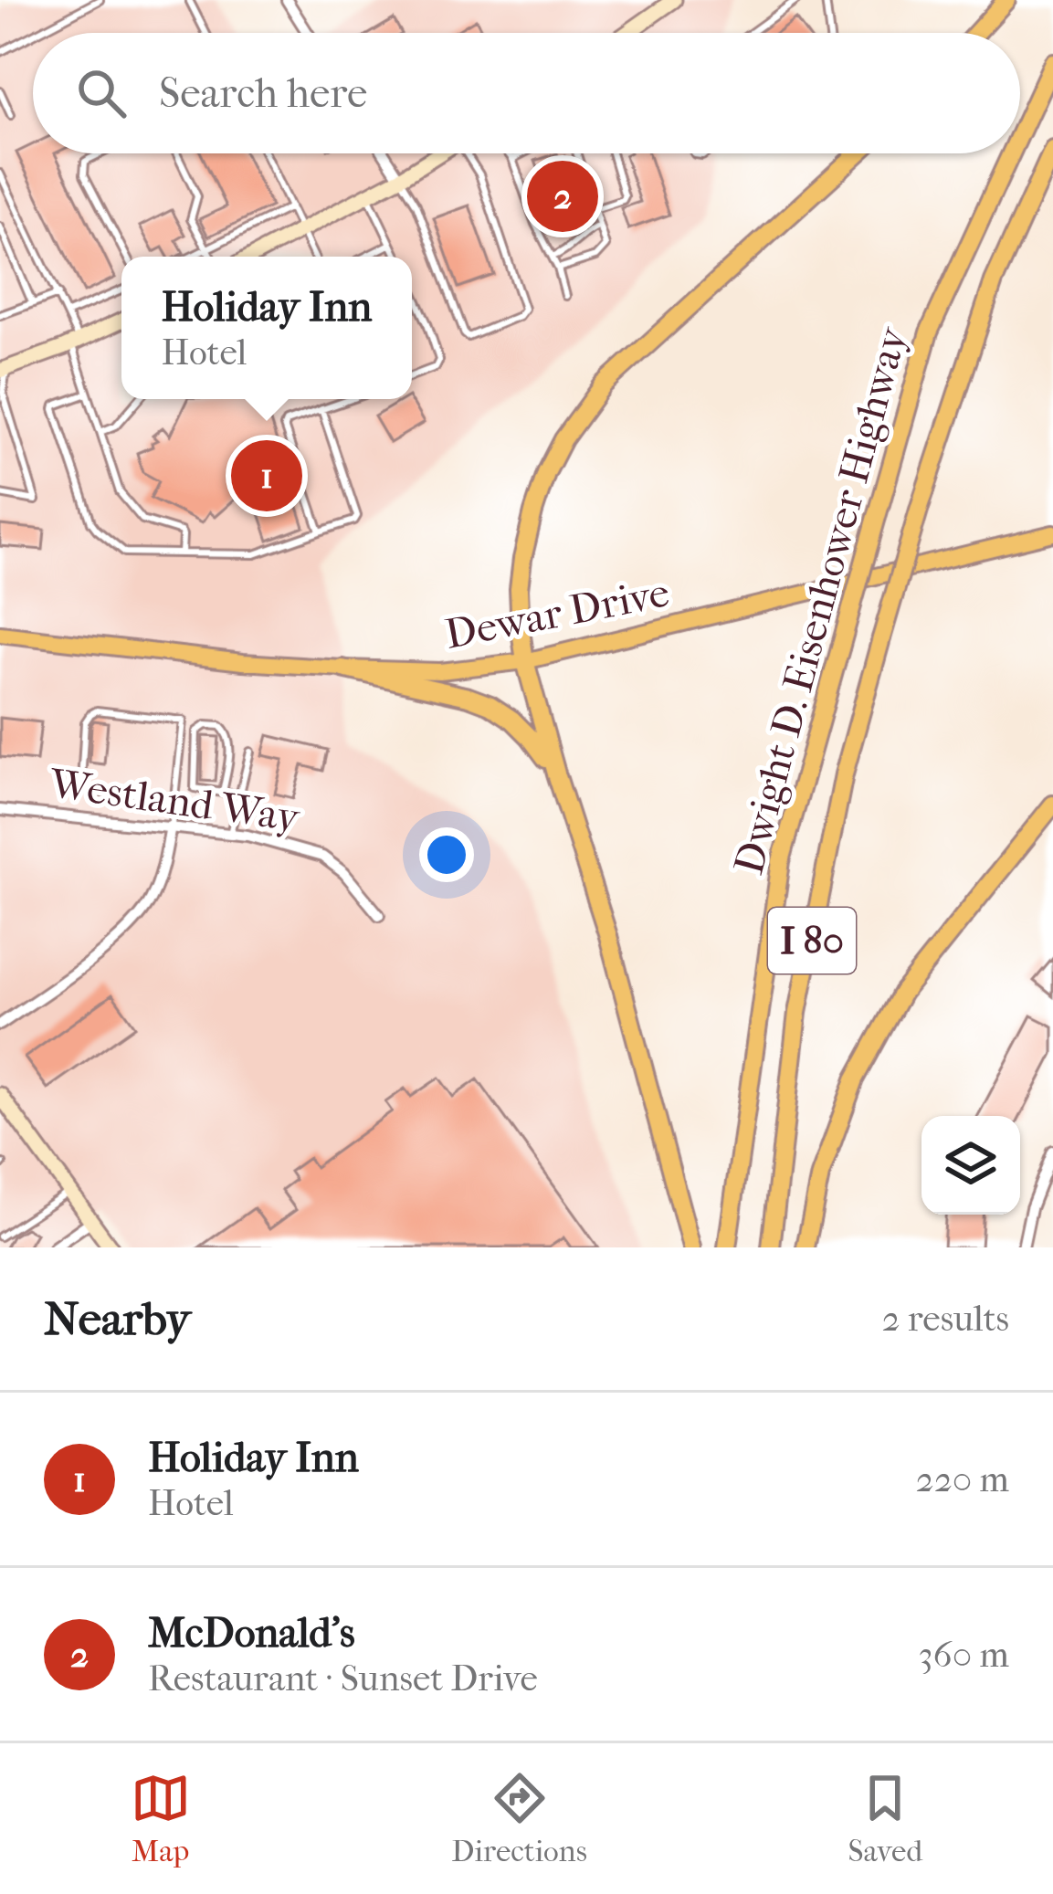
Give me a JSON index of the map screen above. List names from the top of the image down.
{
  "streets": {
    "highway": ["Dwight D. Eisenhower Highway", "I 80"],
    "main road": ["Dewar Drive"],
    "street": ["Westland Way"]
  },
  "page": {
    "search": "Search here",
    "pins": ["2", "1"],
    "popup": ["Holiday Inn", "Hotel"],
    "heading": ["Nearby", "2 results"],
    "list": [
      {
        "mark": "1",
        "name": "Holiday Inn",
        "note": "Hotel",
        "value": "220 m"
      },
      {
        "mark": "2",
        "name": "McDonald's",
        "note": "Restaurant · Sunset Drive",
        "value": "360 m"
      }
    ],
    "nav": ["Map", "Directions", "Saved"]
  }
}
